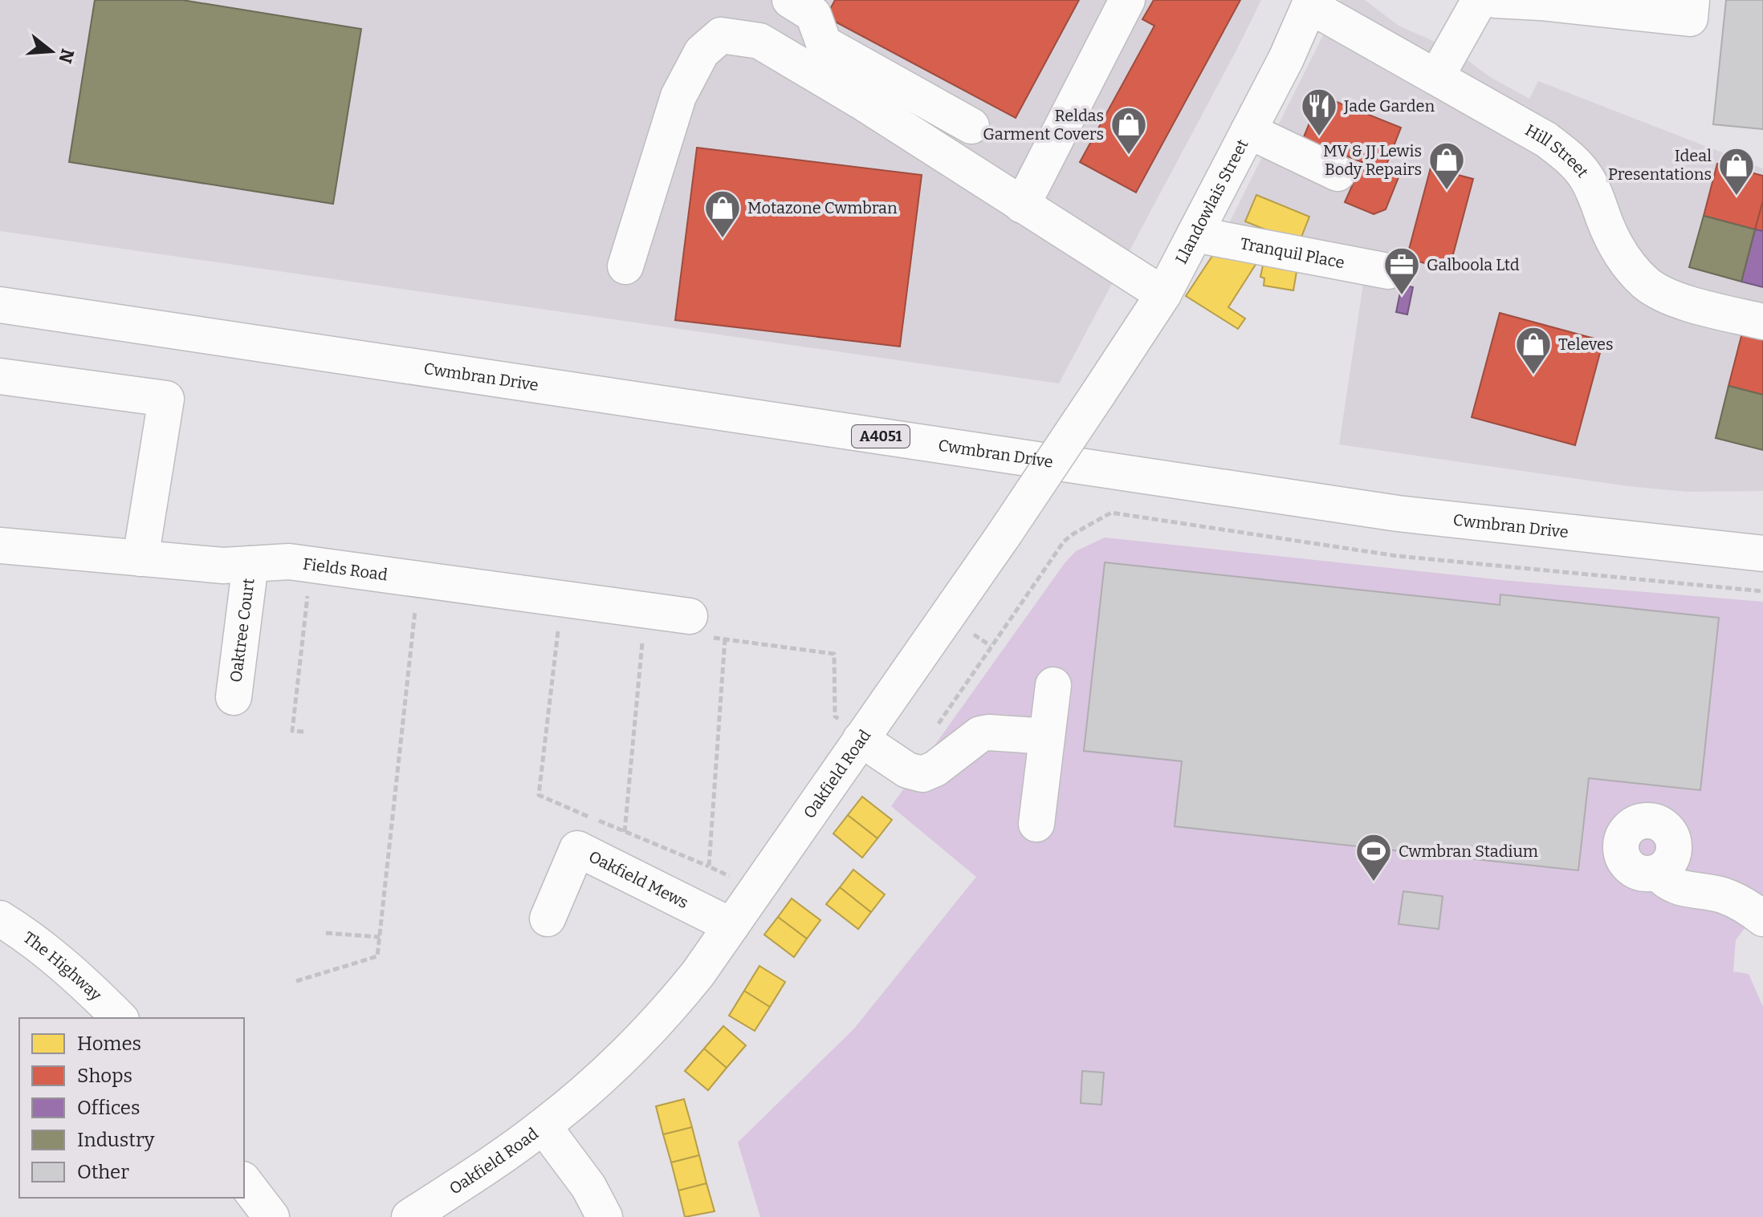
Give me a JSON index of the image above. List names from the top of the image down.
{
  "streets": {
    "street": [
      "Hill Street",
      "Llandowlais Street",
      "Tranquil Place",
      "Cwmbran Drive",
      "A4051",
      "Fields Road",
      "Oaktree Court",
      "Oakfield Road",
      "Oakfield Mews",
      "The Highway"
    ]
  },
  "crossings": [
    ["Hill Street", "Llandowlais Street"],
    ["Llandowlais Street", "Tranquil Place"],
    ["Llandowlais Street", "Oakfield Road"],
    ["Fields Road", "Oaktree Court"],
    ["Oakfield Road", "Oakfield Mews"]
  ],
  "places": {
    "restaurant": ["Jade Garden"],
    "shop": [
      "Reldas Garment Covers",
      "MV & JJ Lewis Body Repairs",
      "Ideal Presentations",
      "Motazone Cwmbran",
      "Televes"
    ],
    "office": ["Galboola Ltd"],
    "sports": ["Cwmbran Stadium"]
  },
  "legend": [
    "Homes",
    "Shops",
    "Offices",
    "Industry",
    "Other"
  ],
  "north": "right"
}
